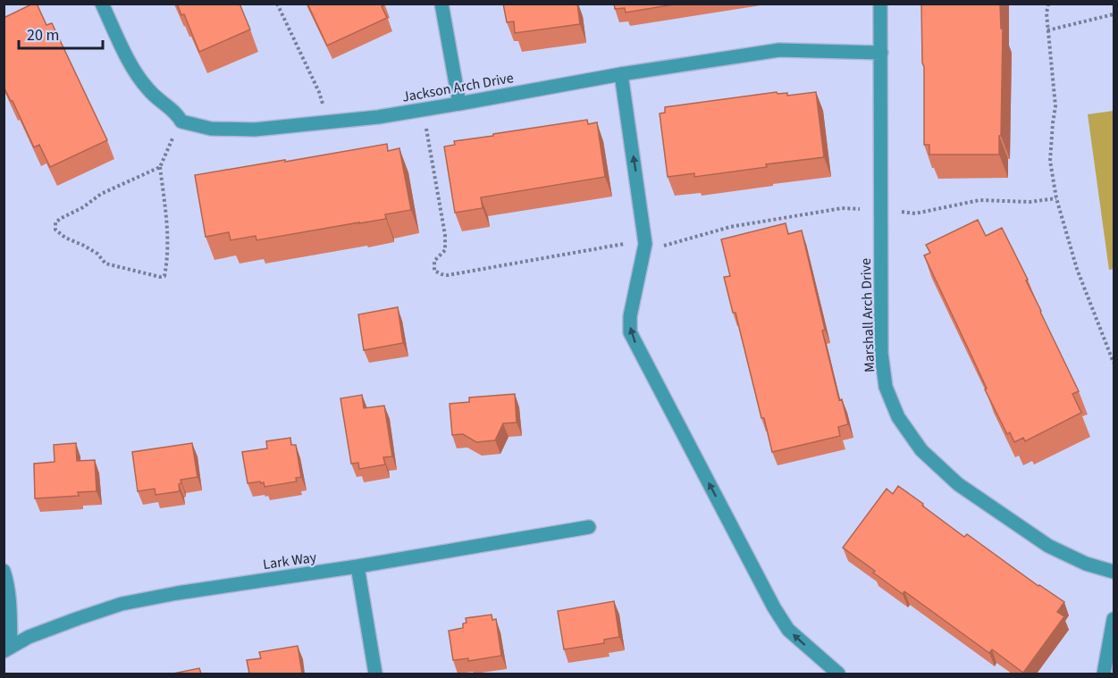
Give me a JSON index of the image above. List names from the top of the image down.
{
  "streets": {
    "street": ["Jackson Arch Drive", "Marshall Arch Drive", "Lark Way"]
  },
  "crossings": [
    ["Jackson Arch Drive", "Marshall Arch Drive"]
  ],
  "scale_bar": "20 m"
}
